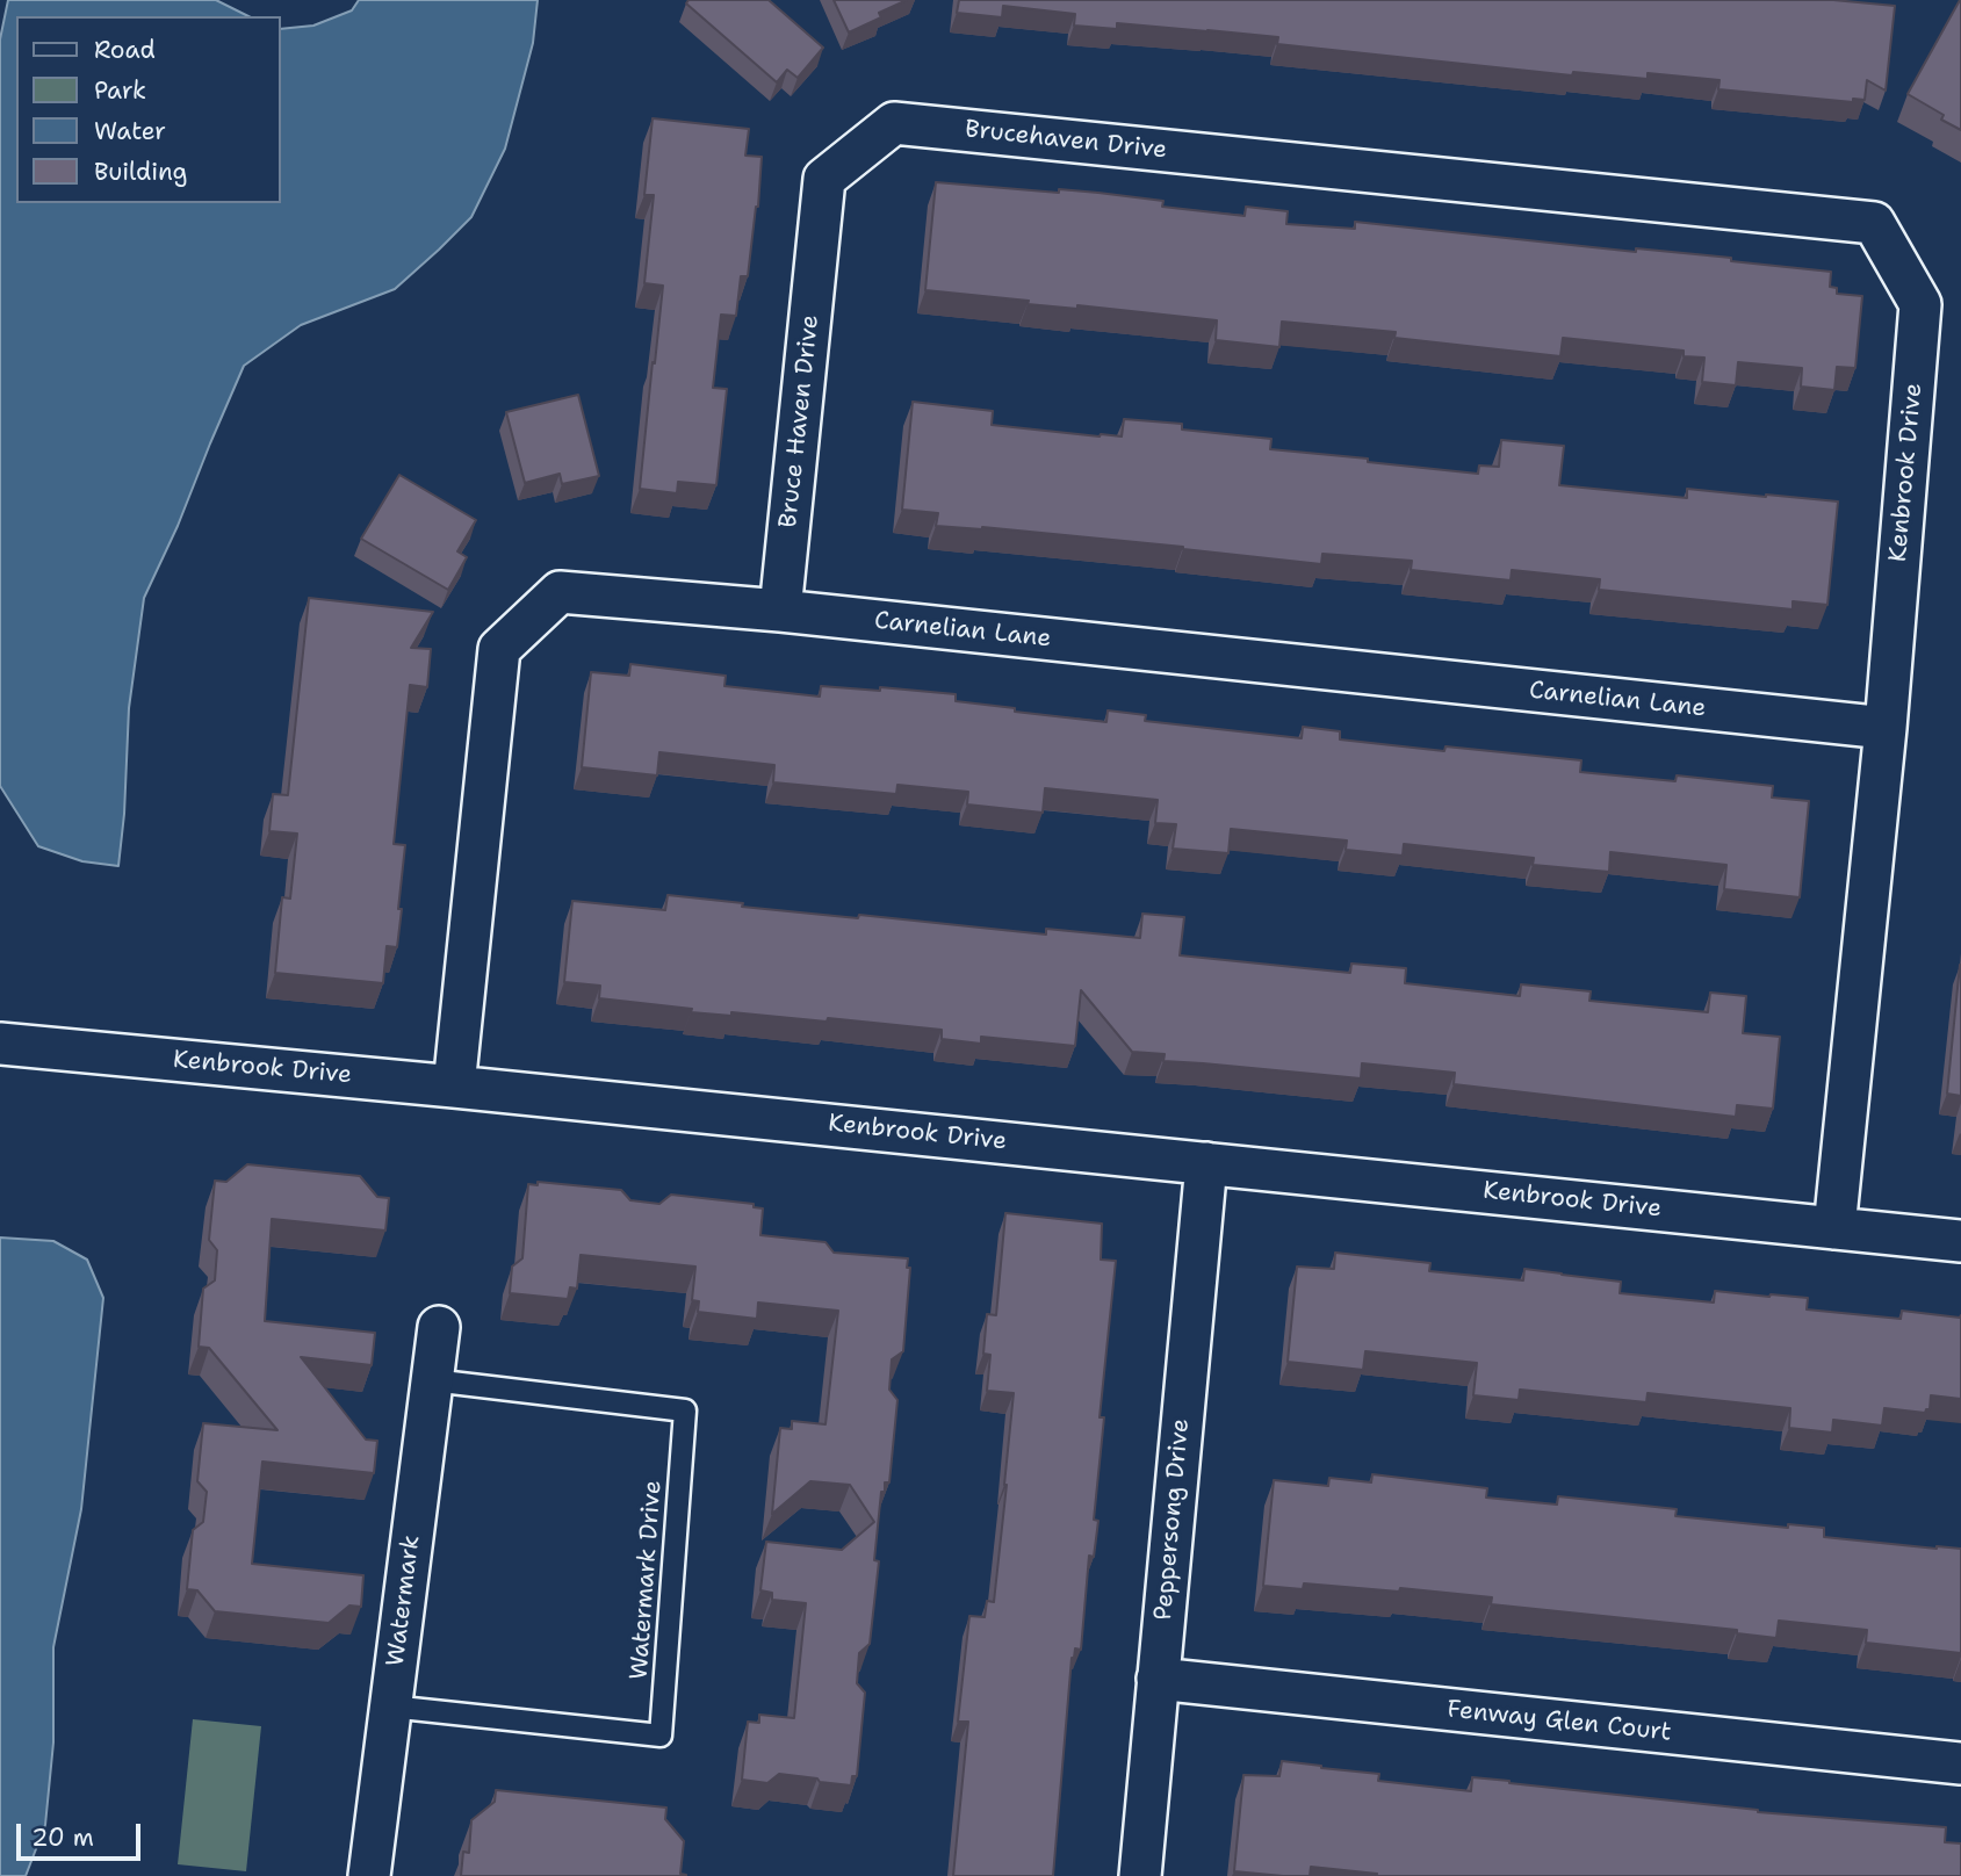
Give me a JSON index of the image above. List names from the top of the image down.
{
  "streets": {
    "street": [
      "Brucehaven Drive",
      "Bruce Haven Drive",
      "Kenbrook Drive",
      "Carnelian Lane",
      "Peppersong Drive",
      "Watermark",
      "Fenway Glen Court"
    ],
    "lane": ["Watermark Drive"]
  },
  "crossings": [
    ["Brucehaven Drive", "Bruce Haven Drive"],
    ["Brucehaven Drive", "Kenbrook Drive"],
    ["Bruce Haven Drive", "Carnelian Lane"],
    ["Kenbrook Drive", "Carnelian Lane"],
    ["Kenbrook Drive", "Peppersong Drive"],
    ["Peppersong Drive", "Fenway Glen Court"],
    ["Watermark Drive", "Watermark"]
  ],
  "legend": [
    "Road",
    "Park",
    "Water",
    "Building"
  ],
  "scale_bar": "20 m"
}
